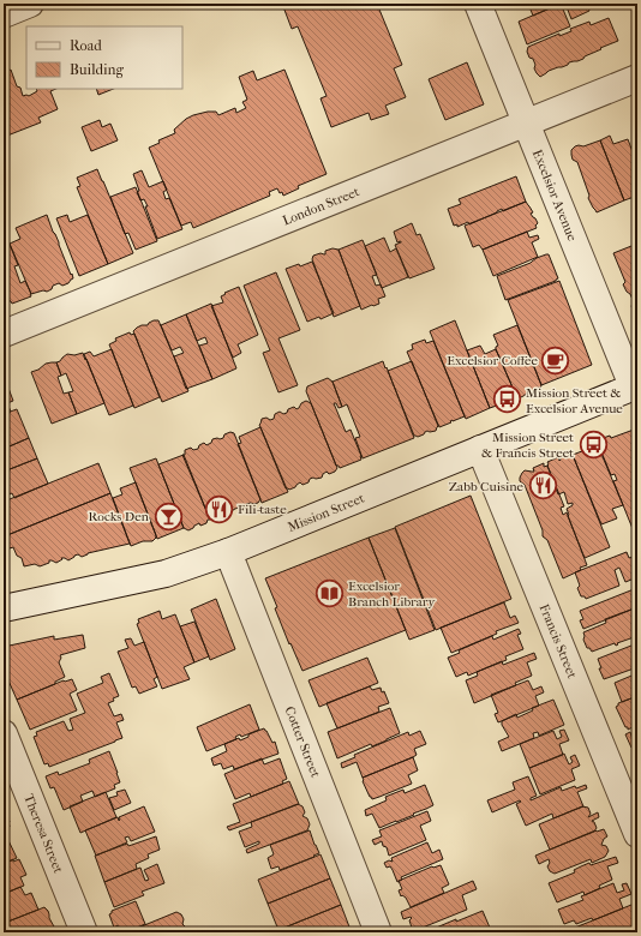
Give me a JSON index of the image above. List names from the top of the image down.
{
  "streets": {
    "street": [
      "Excelsior Avenue",
      "London Street",
      "Mission Street",
      "Francis Street",
      "Cotter Street",
      "Theresa Street"
    ]
  },
  "crossings": [
    ["Excelsior Avenue", "London Street"],
    ["Excelsior Avenue", "Mission Street"],
    ["Mission Street", "Francis Street"],
    ["Mission Street", "Cotter Street"]
  ],
  "places": {
    "cafe": ["Excelsior Coffee"],
    "bus stop": ["Mission Street & Excelsior Avenue", "Mission Street & Francis Street"],
    "restaurant": ["Zabb Cuisine", "Fili-taste"],
    "bar": ["Rocks Den"],
    "library": ["Excelsior Branch Library"]
  },
  "legend": ["Road", "Building"]
}
